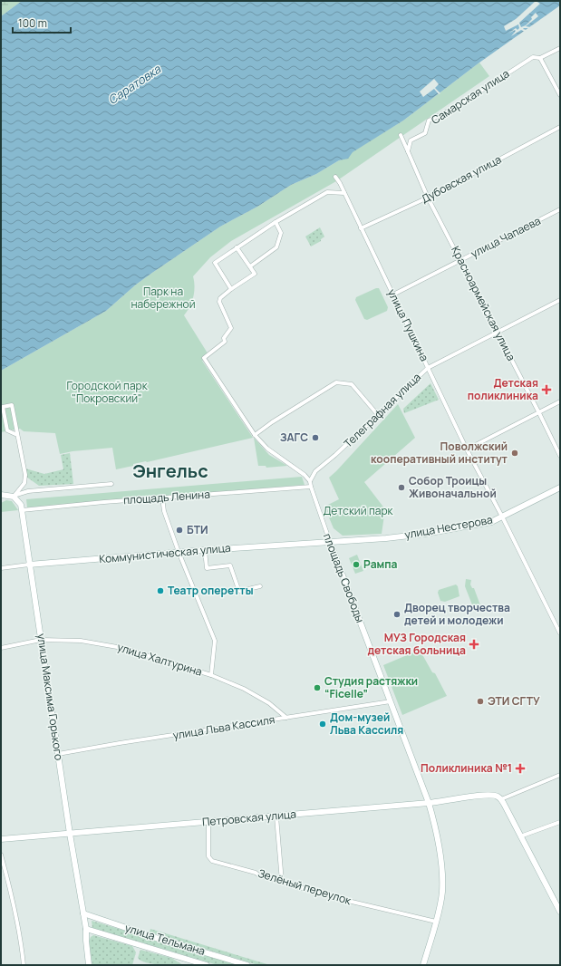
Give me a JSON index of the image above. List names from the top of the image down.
{
  "streets": {
    "main road": [
      "улица Нестерова",
      "Коммунистическая улица",
      "площадь Свободы",
      "улица Максима Горького",
      "Петровская улица",
      "улица Тельмана"
    ],
    "street": [
      "Самарская улица",
      "Дубовская улица",
      "улица Чапаева",
      "Красноармейская улица",
      "улица Пушкина",
      "Телеграфная улица",
      "площадь Ленина",
      "улица Халтурина",
      "улица Льва Кассиля",
      "Зелёный переулок"
    ]
  },
  "crossings": [
    ["Самарская улица", "Красноармейская улица"],
    ["Дубовская улица", "Красноармейская улица"],
    ["Дубовская улица", "улица Пушкина"],
    ["улица Чапаева", "Красноармейская улица"],
    ["улица Чапаева", "улица Пушкина"],
    ["Красноармейская улица", "Телеграфная улица"],
    ["улица Пушкина", "Телеграфная улица"],
    ["улица Пушкина", "улица Нестерова"],
    ["Телеграфная улица", "площадь Свободы"],
    ["площадь Ленина", "площадь Свободы"],
    ["площадь Ленина", "улица Максима Горького"],
    ["улица Нестерова", "Коммунистическая улица"],
    ["улица Нестерова", "площадь Свободы"],
    ["Коммунистическая улица", "площадь Свободы"],
    ["Коммунистическая улица", "улица Максима Горького"],
    ["площадь Свободы", "улица Льва Кассиля"],
    ["площадь Свободы", "Петровская улица"],
    ["площадь Свободы", "Зелёный переулок"],
    ["улица Халтурина", "улица Максима Горького"],
    ["улица Халтурина", "улица Льва Кассиля"],
    ["улица Максима Горького", "улица Льва Кассиля"],
    ["улица Максима Горького", "Петровская улица"],
    ["улица Максима Горького", "улица Тельмана"],
    ["Петровская улица", "Зелёный переулок"]
  ],
  "districts": ["Энгельс"],
  "water": ["Саратовка"],
  "parks": ["Парк на набережной", "Городской парк \"Покровский\"", "Детский парк"],
  "places": {
    "health": ["Детская поликлиника", "МУЗ Городская детская больница", "Поликлиника №1"],
    "other": [
      "ЗАГС",
      "Поволжский кооперативный институт",
      "Собор Троицы Живоначальной",
      "БТИ",
      "Рампа",
      "Театр оперетты",
      "Дворец творчества детей и молодежи",
      "Студия растяжки “Ficelle”",
      "ЭТИ СГТУ",
      "Дом-музей Льва Кассиля"
    ]
  },
  "scale_bar": "100 m"
}
